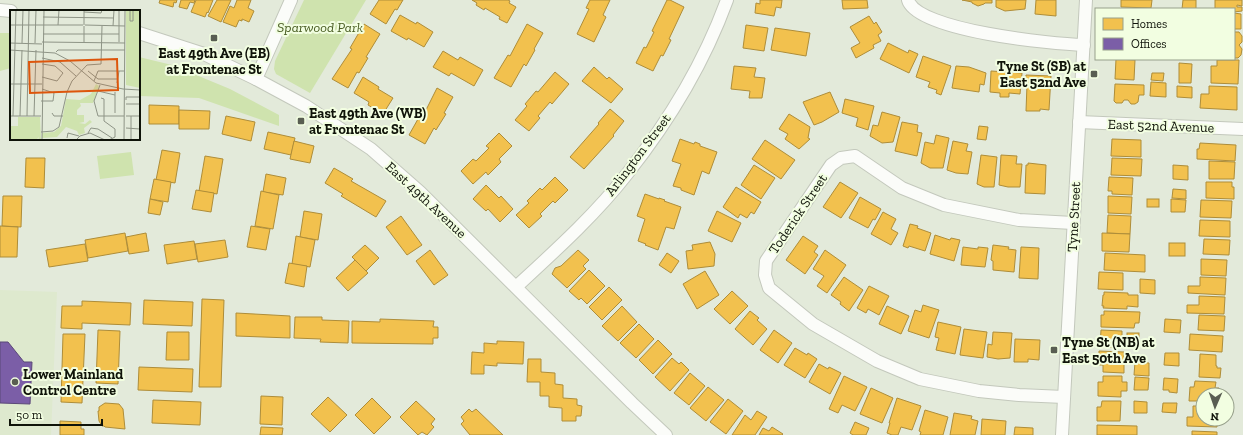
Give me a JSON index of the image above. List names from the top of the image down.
{
  "streets": {
    "street": [
      "East 52nd Avenue",
      "Arlington Street",
      "East 49th Avenue",
      "Toderick Street",
      "Tyne Street"
    ]
  },
  "crossings": [
    ["East 52nd Avenue", "Tyne Street"],
    ["Arlington Street", "East 49th Avenue"],
    ["Toderick Street", "Tyne Street"]
  ],
  "parks": ["Sparwood Park"],
  "places": {
    "transit": [
      "East 49th Ave (EB) at Frontenac St",
      "Tyne St (SB) at East 52nd Ave",
      "East 49th Ave (WB) at Frontenac St",
      "Tyne St (NB) at East 50th Ave"
    ],
    "other": ["Lower Mainland Control Centre"]
  },
  "legend": ["Homes", "Offices"],
  "scale_bar": "50 m",
  "north": "bottom"
}
